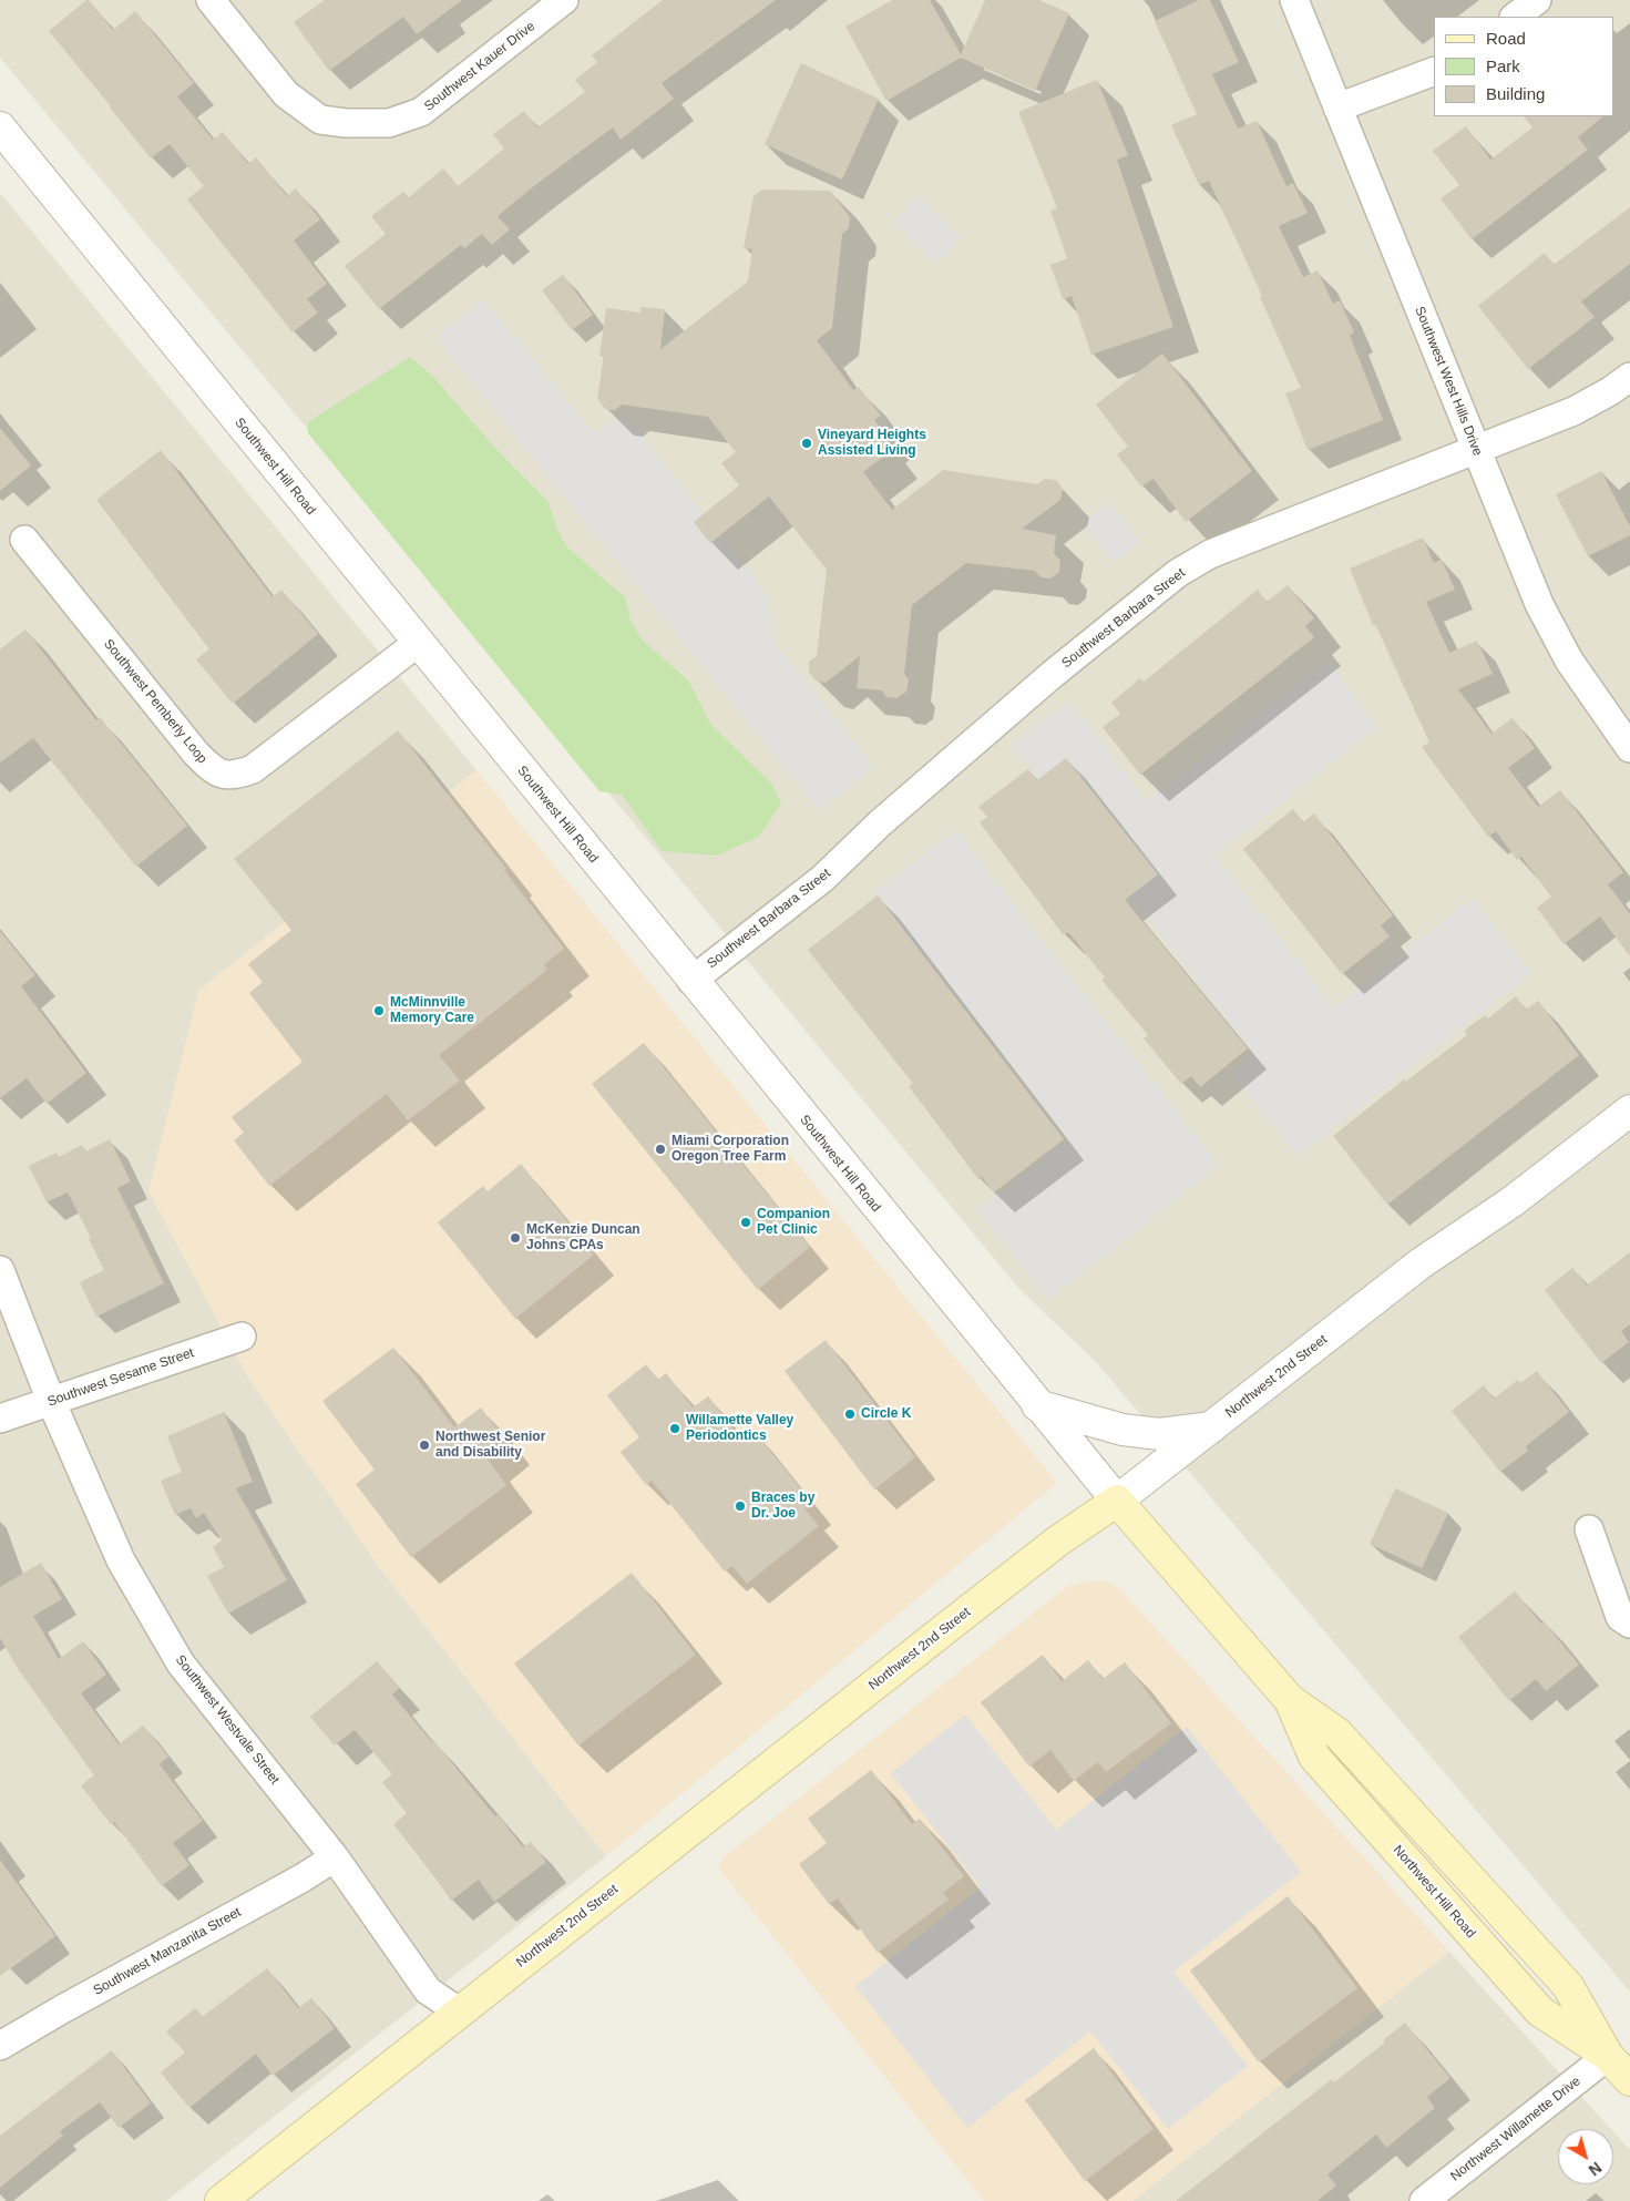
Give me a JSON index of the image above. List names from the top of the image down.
{
  "streets": {
    "main road": ["Northwest 2nd Street", "Northwest Hill Road"],
    "street": [
      "Southwest Kauer Drive",
      "Southwest West Hills Drive",
      "Southwest Hill Road",
      "Southwest Barbara Street",
      "Southwest Pemberly Loop",
      "Southwest Sesame Street",
      "Southwest Westvale Street",
      "Southwest Manzanita Street",
      "Northwest Willamette Drive"
    ]
  },
  "crossings": [
    ["Southwest West Hills Drive", "Southwest Barbara Street"],
    ["Southwest Hill Road", "Southwest Barbara Street"],
    ["Southwest Hill Road", "Southwest Pemberly Loop"],
    ["Southwest Hill Road", "Northwest 2nd Street"],
    ["Southwest Hill Road", "Northwest Hill Road"],
    ["Northwest 2nd Street", "Southwest Westvale Street"],
    ["Northwest 2nd Street", "Northwest Hill Road"],
    ["Southwest Sesame Street", "Southwest Westvale Street"],
    ["Southwest Westvale Street", "Southwest Manzanita Street"],
    ["Northwest Hill Road", "Northwest Willamette Drive"]
  ],
  "places": [
    "Vineyard Heights Assisted Living",
    "McMinnville Memory Care",
    "Miami Corporation Oregon Tree Farm",
    "Companion Pet Clinic",
    "McKenzie Duncan Johns CPAs",
    "Circle K",
    "Willamette Valley Periodontics",
    "Northwest Senior and Disability",
    "Braces by Dr. Joe"
  ],
  "legend": ["Road", "Park", "Building"],
  "north": "bottom right"
}
